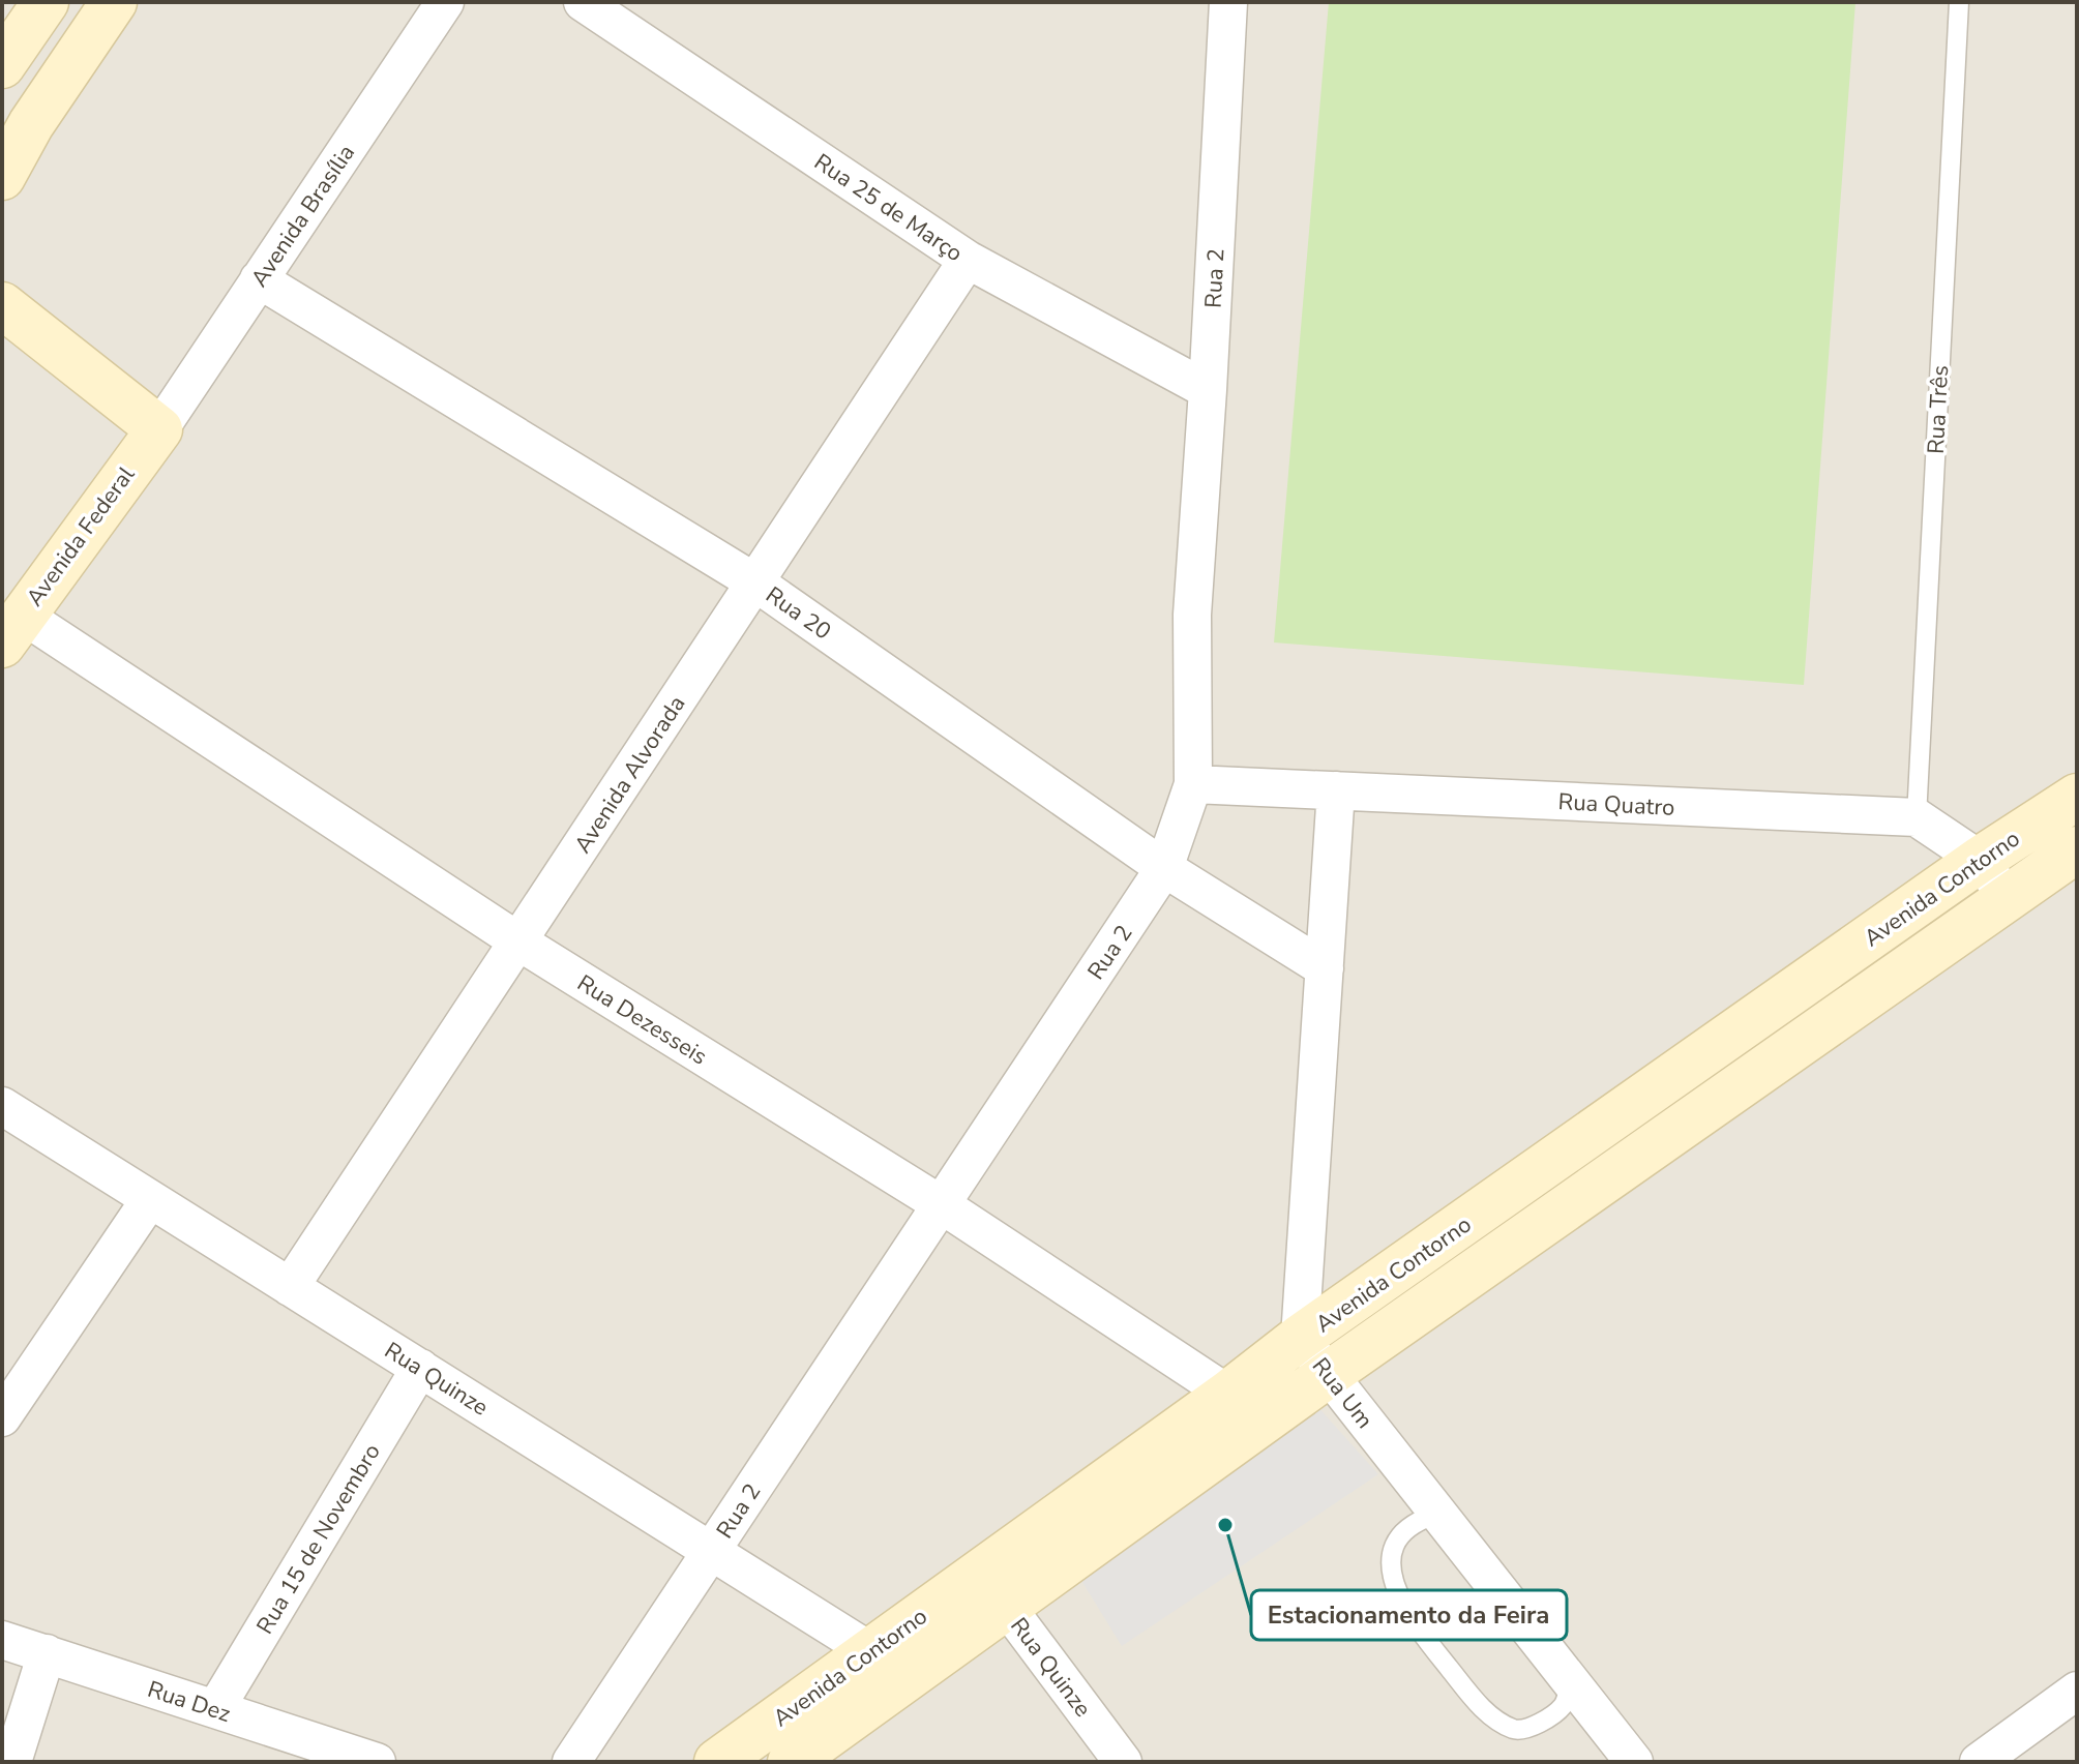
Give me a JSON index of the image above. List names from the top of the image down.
{
  "streets": {
    "street": [
      "Rua 25 de Março",
      "Avenida Brasília",
      "Rua 2",
      "Avenida Federal",
      "Rua 20",
      "Avenida Alvorada",
      "Rua Quatro",
      "Avenida Contorno",
      "Rua Dezesseis",
      "Rua Quinze",
      "Rua Um",
      "Rua 15 de Novembro",
      "Rua Dez"
    ],
    "lane": ["Rua Três"]
  },
  "crossings": [
    ["Rua 25 de Março", "Rua 2"],
    ["Rua 25 de Março", "Avenida Alvorada"],
    ["Avenida Brasília", "Avenida Federal"],
    ["Avenida Brasília", "Rua 20"],
    ["Rua 2", "Rua 20"],
    ["Rua 2", "Rua Quatro"],
    ["Rua 2", "Rua Dezesseis"],
    ["Rua 2", "Rua Quinze"],
    ["Rua Três", "Rua Quatro"],
    ["Avenida Federal", "Rua Dezesseis"],
    ["Rua 20", "Avenida Alvorada"],
    ["Rua 20", "Rua Um"],
    ["Avenida Alvorada", "Rua Dezesseis"],
    ["Avenida Alvorada", "Rua Quinze"],
    ["Rua Quatro", "Rua Um"],
    ["Avenida Contorno", "Rua Dezesseis"],
    ["Avenida Contorno", "Rua Quinze"],
    ["Avenida Contorno", "Rua Um"],
    ["Rua Quinze", "Rua 15 de Novembro"],
    ["Rua 15 de Novembro", "Rua Dez"]
  ],
  "places": ["Estacionamento da Feira"]
}
